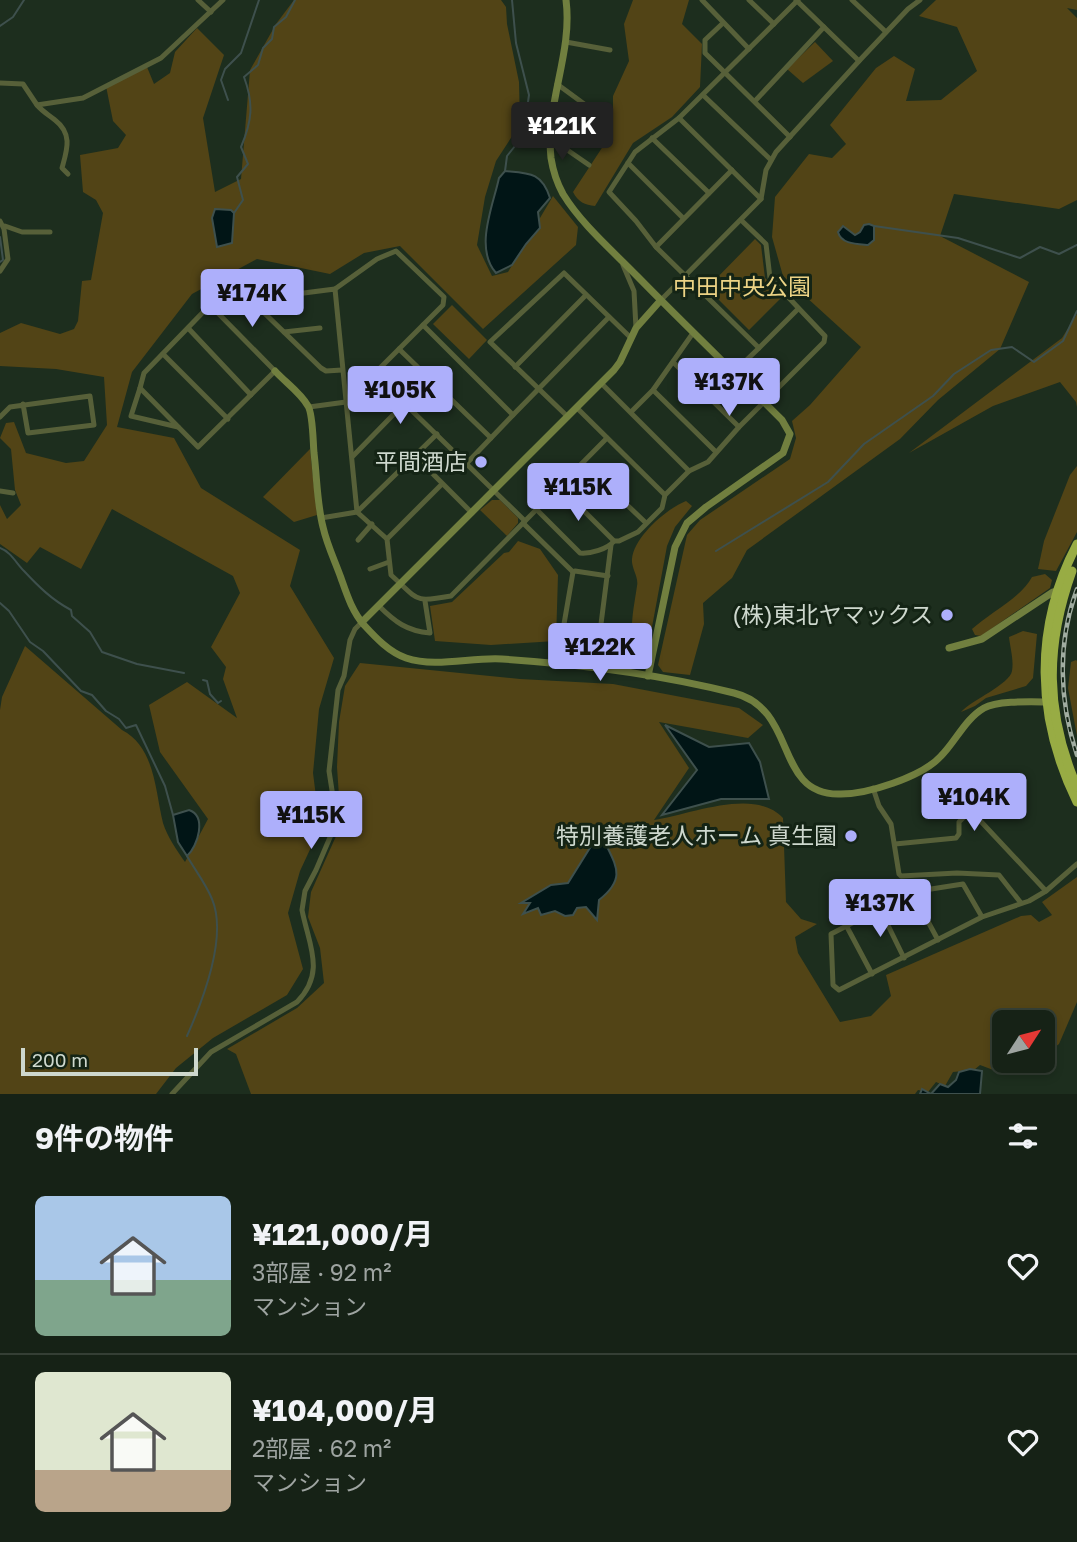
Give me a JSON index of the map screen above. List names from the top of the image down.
{
  "parks": ["中田中央公園"],
  "places": ["平間酒店", "(株)東北ヤマックス", "特別養護老人ホーム 真生園"],
  "scale_bar": "200 m",
  "north": "top right",
  "page": {
    "price": [
      "¥121K",
      "¥174K",
      "¥137K",
      "¥105K",
      "¥115K",
      "¥122K",
      "¥104K",
      "¥115K",
      "¥137K"
    ],
    "scale": "200 m",
    "heading": "9件の物件",
    "list": [
      {
        "name": "¥121,000/月",
        "note": "3部屋 · 92 m² · マンション"
      },
      {
        "name": "¥104,000/月",
        "note": "2部屋 · 62 m² · マンション"
      }
    ]
  }
}
